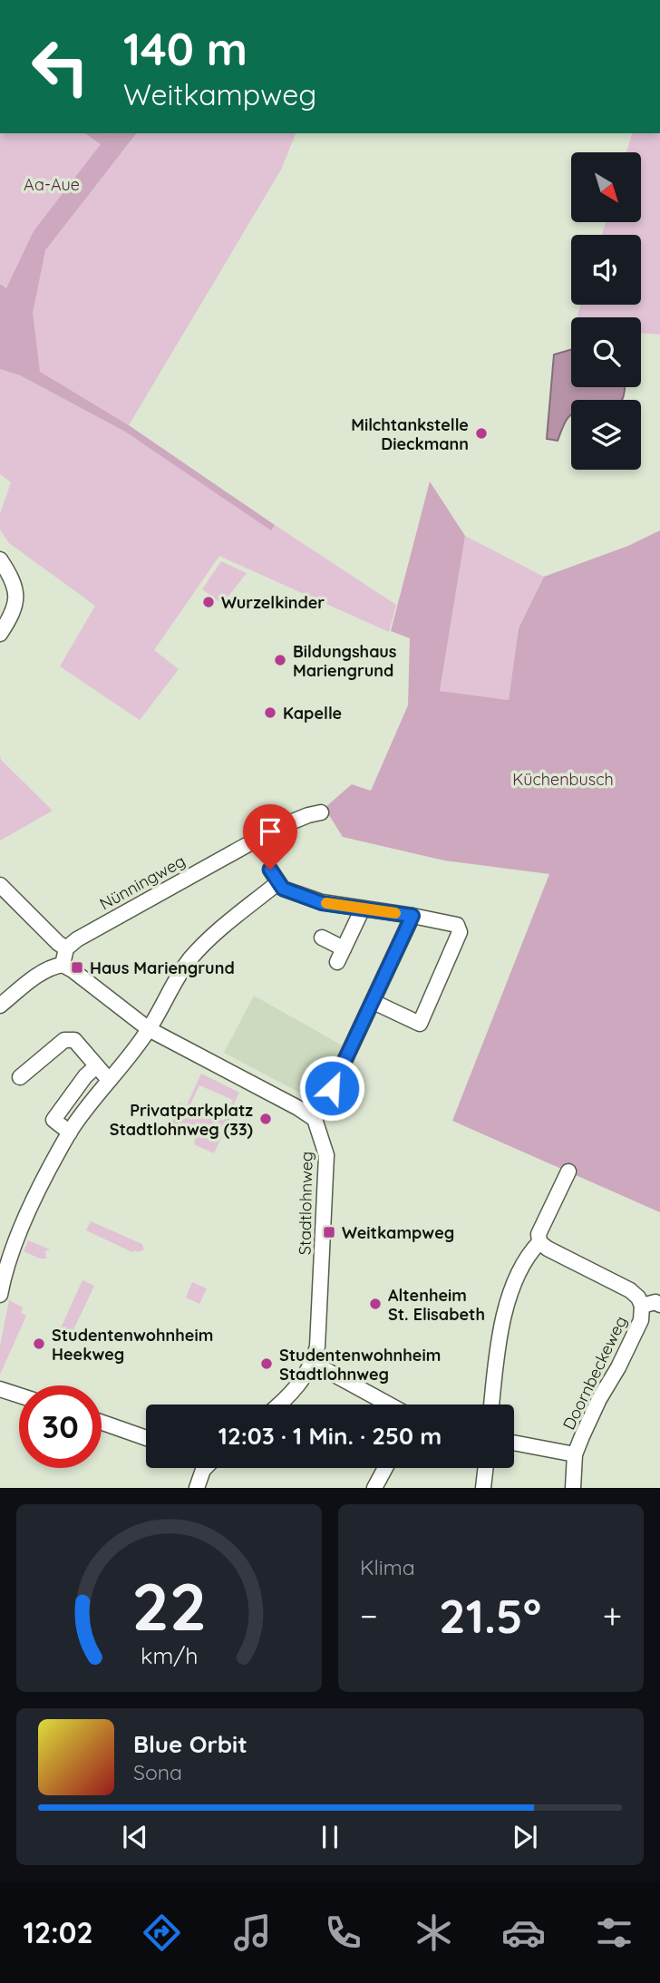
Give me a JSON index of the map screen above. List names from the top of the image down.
{
  "streets": {
    "street": ["Nünningweg", "Stadtlohnweg", "Doornbeckeweg"]
  },
  "parks": ["Aa-Aue", "Küchenbusch"],
  "places": {
    "other": [
      "Milchtankstelle Dieckmann",
      "Wurzelkinder",
      "Bildungshaus Mariengrund",
      "Kapelle",
      "Privatparkplatz Stadtlohnweg (33)",
      "Altenheim St. Elisabeth",
      "Studentenwohnheim Heekweg",
      "Studentenwohnheim Stadtlohnweg"
    ],
    "transit": ["Haus Mariengrund", "Weitkampweg"]
  },
  "north": "bottom right",
  "page": {
    "turn": ["140 m", "Weitkampweg"],
    "limit": "30",
    "trip": "12:03 · 1 Min. · 250 m",
    "tile": "Klima",
    "heat": ["−", "21.5°", "+"],
    "song": ["Blue Orbit", "Sona"],
    "tabs": "12:02",
    "gauge": ["22", "km/h"]
  }
}
